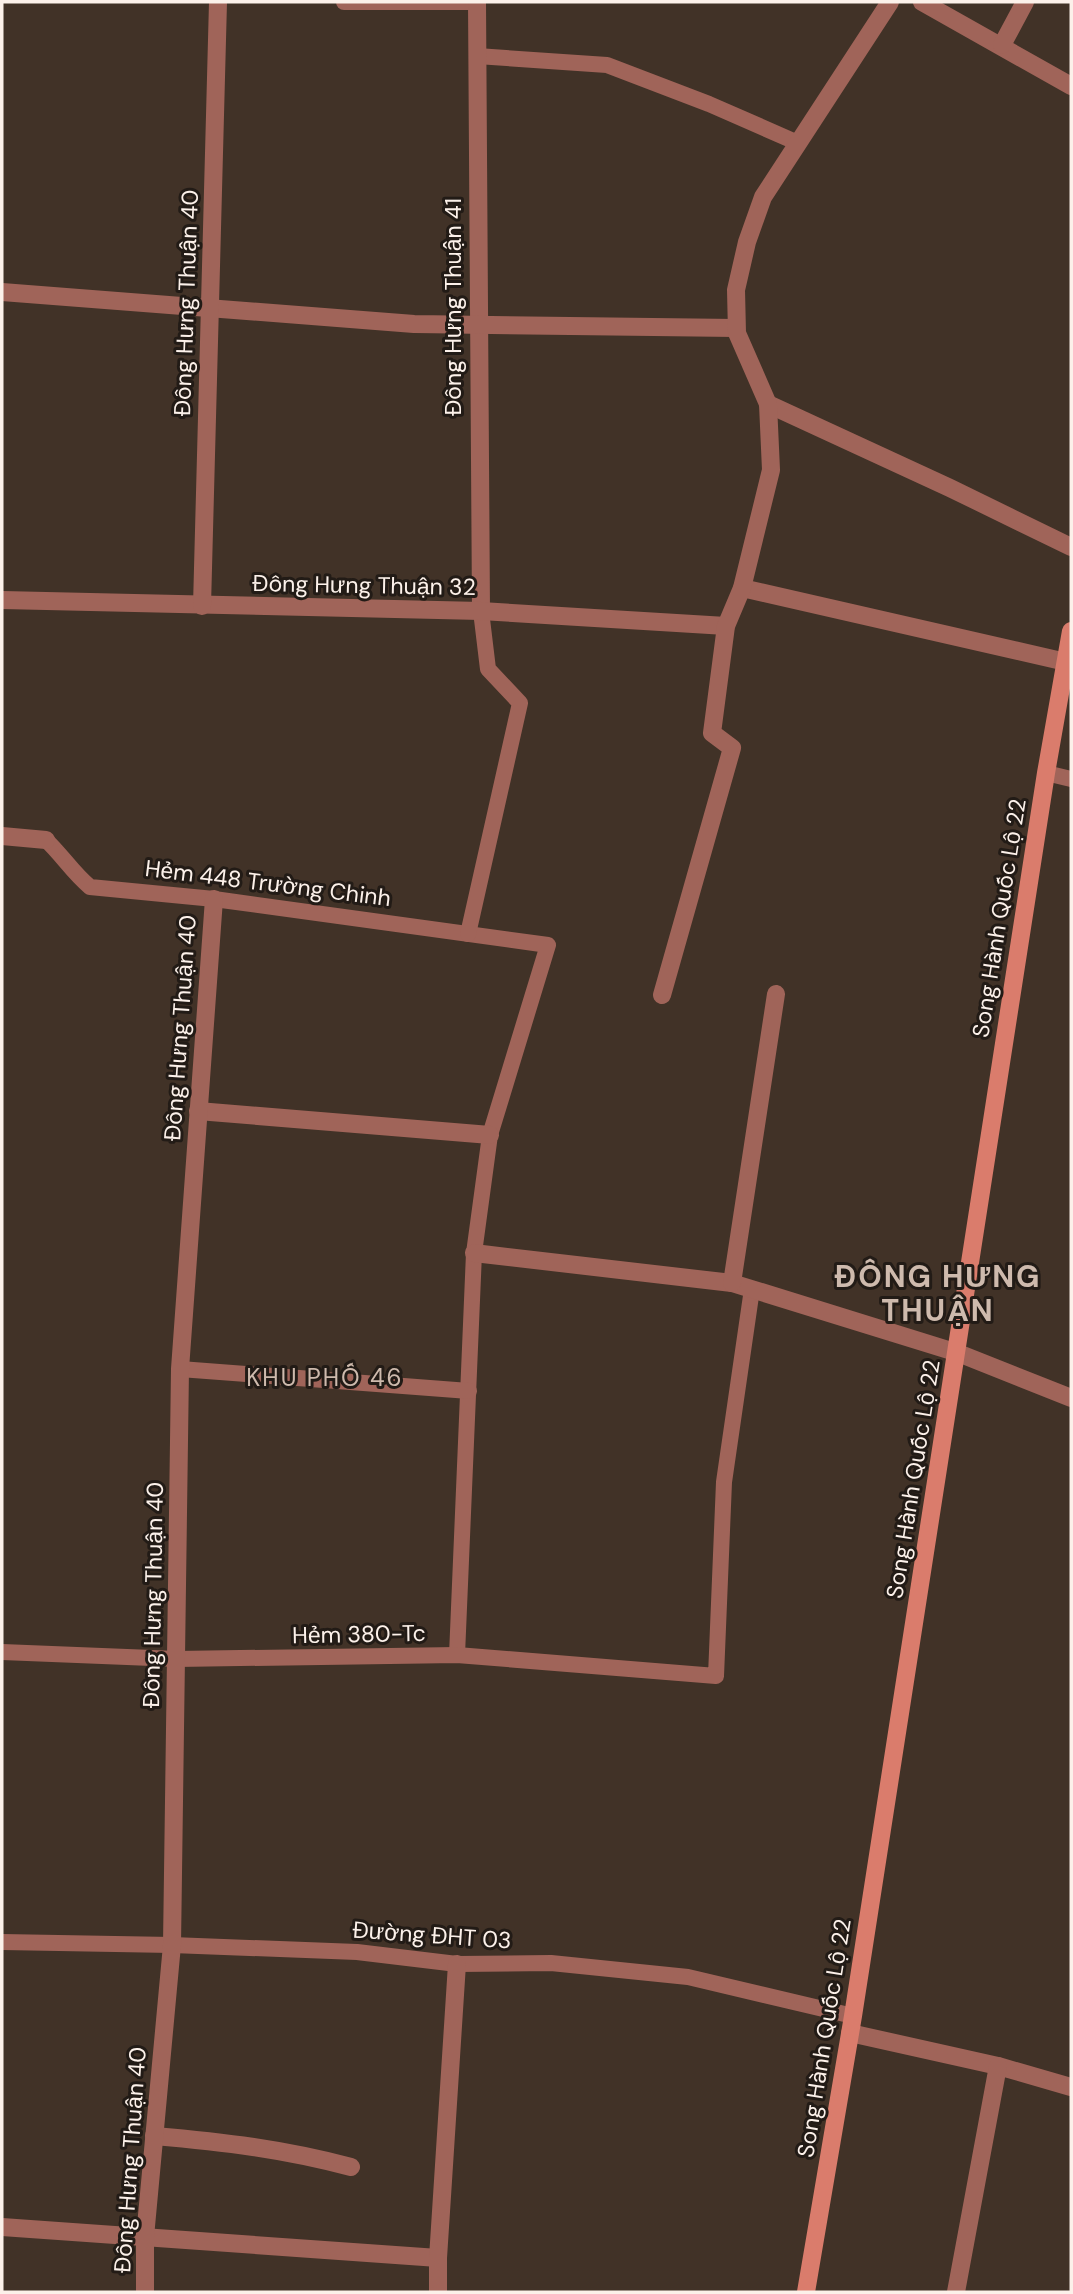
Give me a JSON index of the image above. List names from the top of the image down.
{
  "streets": {
    "street": [
      "Đông Hưng Thuận 40",
      "Đông Hưng Thuận 41",
      "Đông Hưng Thuận 32",
      "Hẻm 448 Trường Chinh",
      "Song Hành Quốc Lộ 22"
    ],
    "lane": ["Hẻm 380-Tc", "Đường ĐHT 03"]
  },
  "crossings": [
    ["Đông Hưng Thuận 40", "Đông Hưng Thuận 32"],
    ["Đông Hưng Thuận 40", "Hẻm 448 Trường Chinh"],
    ["Đông Hưng Thuận 40", "Hẻm 380-Tc"],
    ["Đông Hưng Thuận 40", "Đường ĐHT 03"],
    ["Đông Hưng Thuận 41", "Đông Hưng Thuận 32"],
    ["Song Hành Quốc Lộ 22", "Đường ĐHT 03"]
  ],
  "districts": ["ĐÔNG HƯNG THUẬN", "KHU PHỐ 46"]
}
